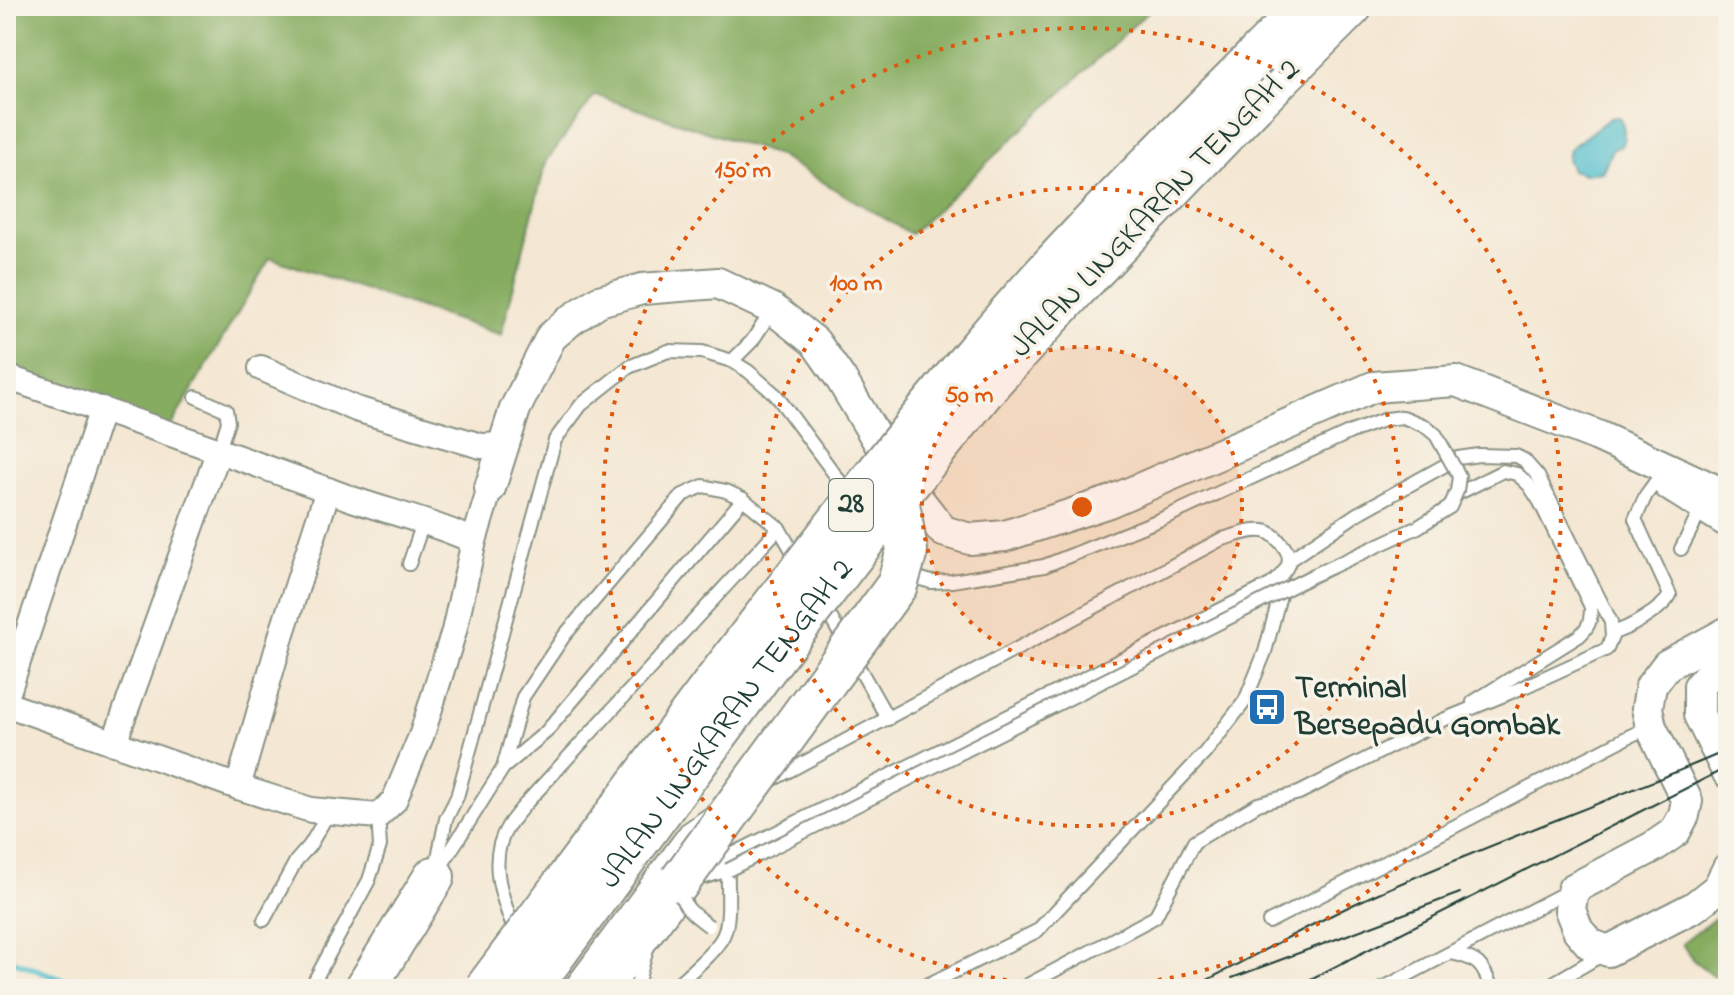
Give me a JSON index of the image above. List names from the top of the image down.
{
  "streets": {
    "highway": ["JALAN LINGKARAN TENGAH 2", "28"]
  },
  "places": {
    "bus stop": ["Terminal Bersepadu Gombak"]
  },
  "rings": ["150 m", "100 m", "50 m"]
}
